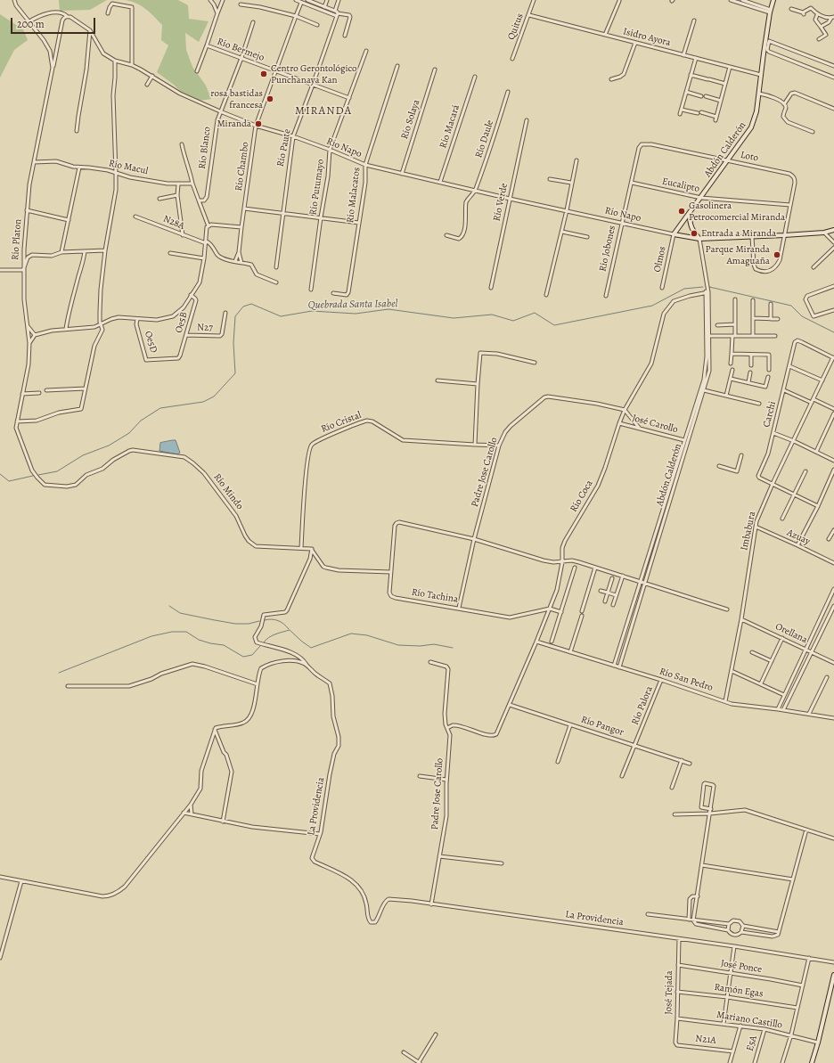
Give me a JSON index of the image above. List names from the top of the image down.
{
  "streets": {
    "street": [
      "Quitus",
      "Isidro Ayora",
      "Río Bermejo",
      "Río Solaya",
      "Río Macará",
      "Río Daule",
      "Río Blanco",
      "Río Paute",
      "Río Napo",
      "Abdón Calderón",
      "Loto",
      "Río Chambo",
      "Río Macul",
      "Eucalipto",
      "Río Putumayo",
      "Río Malacatos",
      "Río Verde",
      "N28A",
      "Río Platon",
      "Río Jobones",
      "Olmos",
      "Oe5B",
      "N27",
      "Oe5D",
      "Carchi",
      "Río Cristal",
      "José Carollo",
      "Padre Jose Carollo",
      "Río Mindo",
      "Río Coca",
      "Imbabura",
      "Azuay",
      "Río Tachina",
      "Orellana",
      "Río San Pedro",
      "Río Palora",
      "Río Pangor",
      "La Providencia",
      "José Ponce",
      "Ramón Egas",
      "José Tejada",
      "Mariano Castillo",
      "N21A",
      "E5A"
    ]
  },
  "crossings": [
    ["Quitus", "Isidro Ayora"],
    ["Isidro Ayora", "Abdón Calderón"],
    ["Río Bermejo", "Río Blanco"],
    ["Río Bermejo", "Río Paute"],
    ["Río Bermejo", "Río Chambo"],
    ["Río Bermejo", "Río Putumayo"],
    ["Río Solaya", "Río Napo"],
    ["Río Macará", "Río Napo"],
    ["Río Daule", "Río Napo"],
    ["Río Blanco", "Río Napo"],
    ["Río Paute", "Río Napo"],
    ["Río Napo", "Abdón Calderón"],
    ["Río Napo", "Loto"],
    ["Río Napo", "Río Chambo"],
    ["Río Napo", "Río Putumayo"],
    ["Río Napo", "Río Malacatos"],
    ["Río Napo", "Río Verde"],
    ["Río Napo", "Río Jobones"],
    ["Río Napo", "Olmos"],
    ["Abdón Calderón", "Loto"],
    ["Abdón Calderón", "Eucalipto"],
    ["Abdón Calderón", "Olmos"],
    ["Abdón Calderón", "José Carollo"],
    ["Abdón Calderón", "Río Coca"],
    ["Abdón Calderón", "Río San Pedro"],
    ["Loto", "Eucalipto"],
    ["Loto", "Río Jobones"],
    ["Río Macul", "Río Platon"],
    ["Eucalipto", "Río Jobones"],
    ["Río Platon", "Río Mindo"],
    ["Oe5B", "N27"],
    ["Oe5B", "Oe5D"],
    ["Carchi", "Imbabura"],
    ["Río Cristal", "Padre Jose Carollo"],
    ["Río Cristal", "Río Mindo"],
    ["José Carollo", "Río Coca"],
    ["Padre Jose Carollo", "Río Coca"],
    ["Padre Jose Carollo", "Río Tachina"],
    ["Padre Jose Carollo", "La Providencia"],
    ["Río Mindo", "La Providencia"],
    ["Río Coca", "Río Tachina"],
    ["Río Coca", "Río San Pedro"],
    ["Río Coca", "Río Pangor"],
    ["Imbabura", "Azuay"],
    ["Imbabura", "Orellana"],
    ["Imbabura", "Río San Pedro"],
    ["Río San Pedro", "Río Palora"],
    ["Río Palora", "Río Pangor"],
    ["La Providencia", "José Tejada"],
    ["José Ponce", "José Tejada"],
    ["Ramón Egas", "José Tejada"],
    ["José Tejada", "Mariano Castillo"],
    ["José Tejada", "N21A"],
    ["Mariano Castillo", "E5A"]
  ],
  "districts": ["MIRANDA"],
  "water": ["Quebrada Santa Isabel"],
  "places": [
    "Centro Gerontológico Punchanaya Kan",
    "rosa bastidas francesa",
    "Miranda",
    "Gasolinera Petrocomercial Miranda",
    "Entrada a Miranda",
    "Parque Miranda Amaguaña"
  ],
  "scale_bar": "200 m"
}
